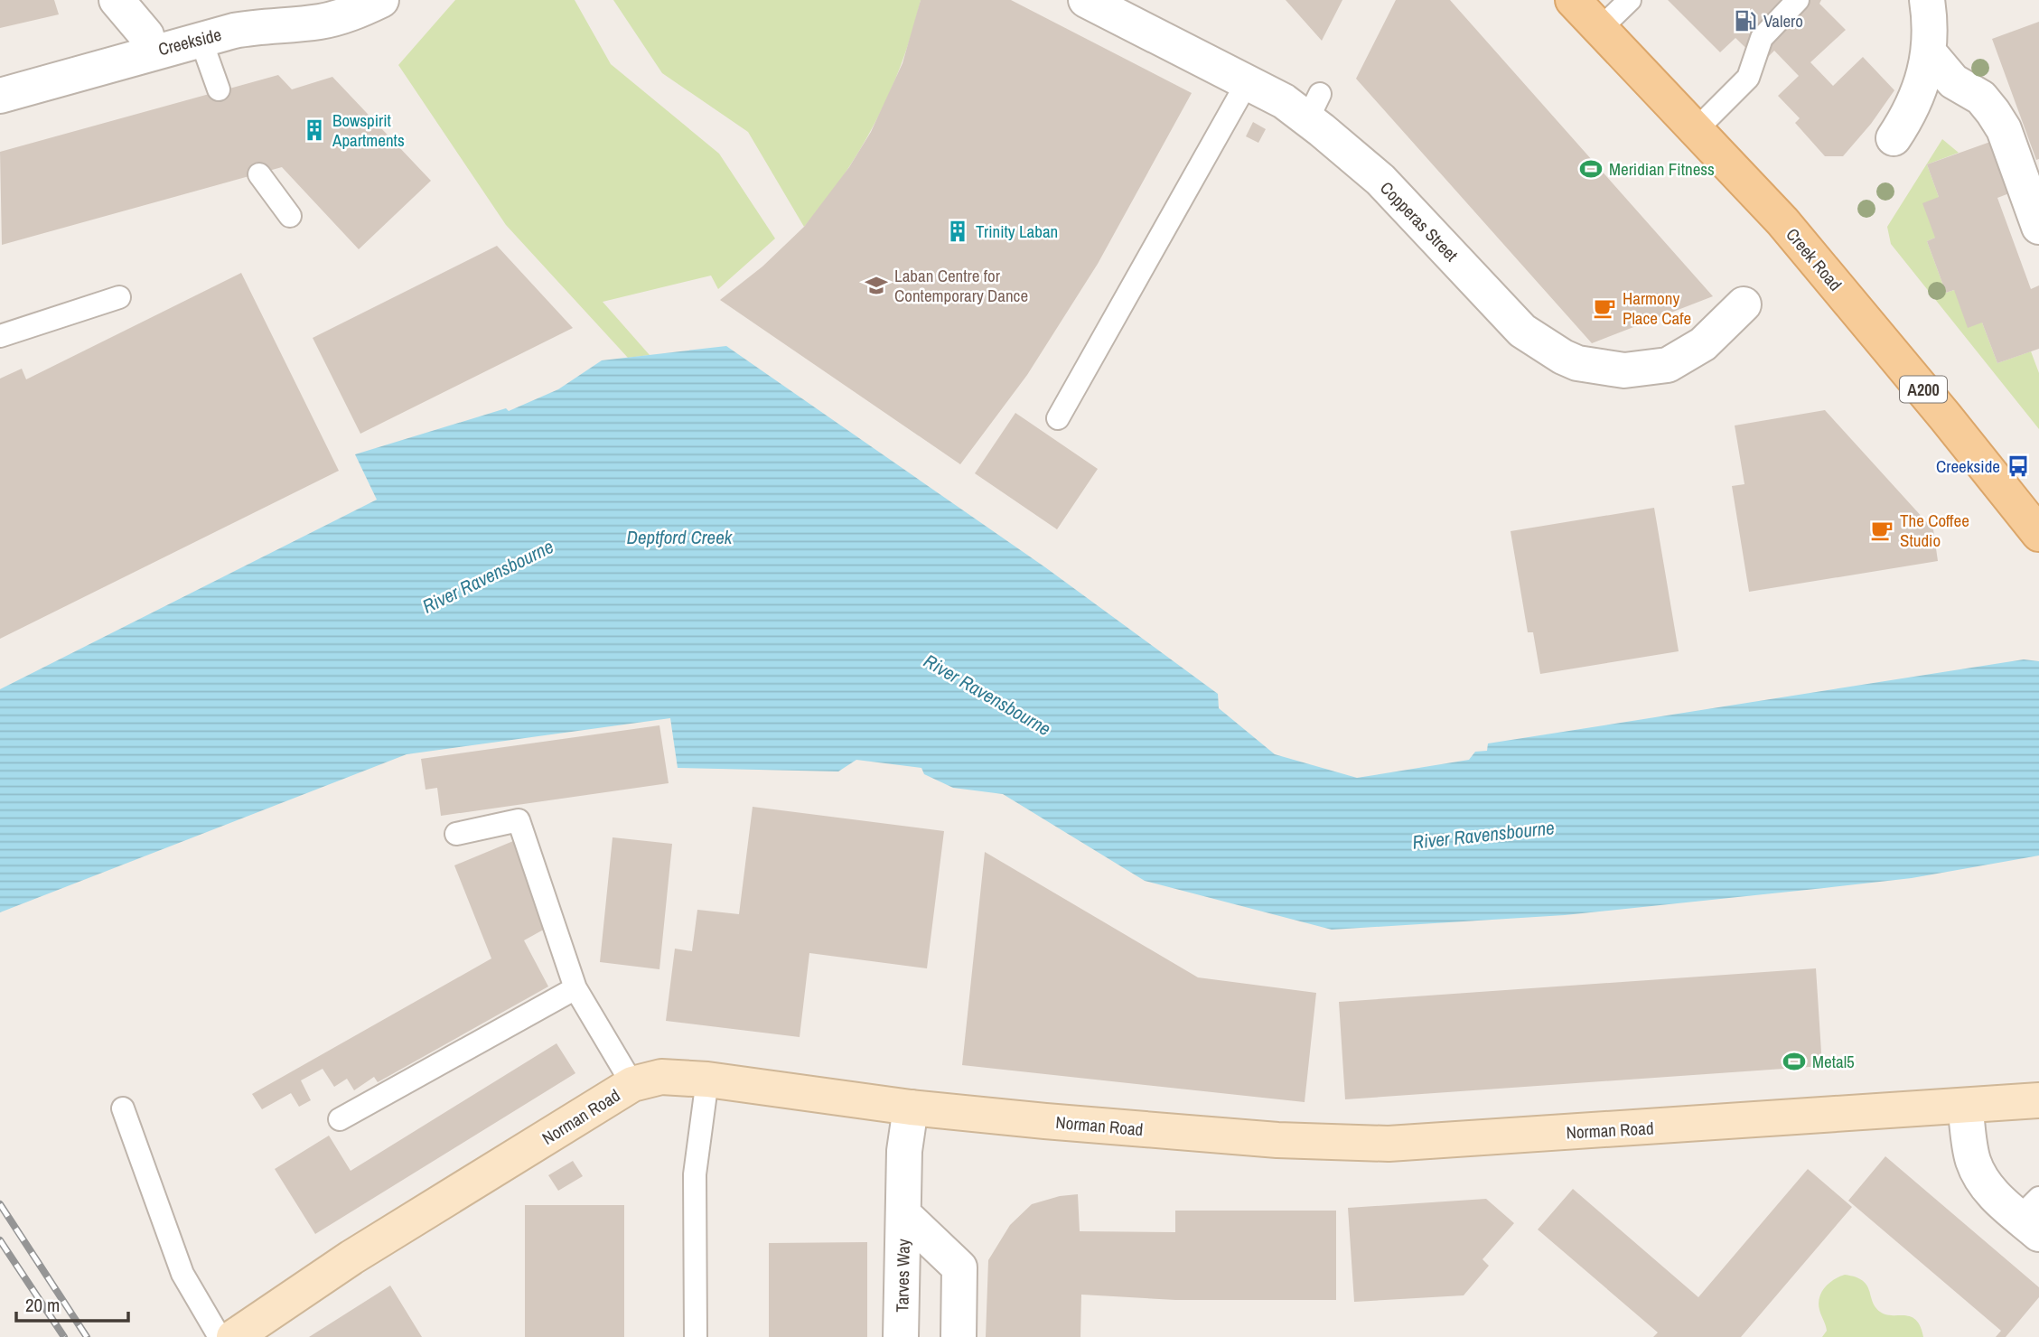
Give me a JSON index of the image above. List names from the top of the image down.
{
  "streets": {
    "main road": ["Creek Road", "A200", "Norman Road"],
    "street": ["Creekside", "Copperas Street", "Tarves Way"]
  },
  "crossings": [
    ["Norman Road", "Tarves Way"]
  ],
  "water": ["Deptford Creek", "River Ravensbourne"],
  "places": {
    "fuel station": ["Valero"],
    "building": ["Bowspirit Apartments", "Trinity Laban"],
    "sports": ["Meridian Fitness", "Metal5"],
    "school or university": ["Laban Centre for Contemporary Dance"],
    "cafe": ["Harmony Place Cafe", "The Coffee Studio"],
    "bus stop": ["Creekside"]
  },
  "scale_bar": "20 m"
}
